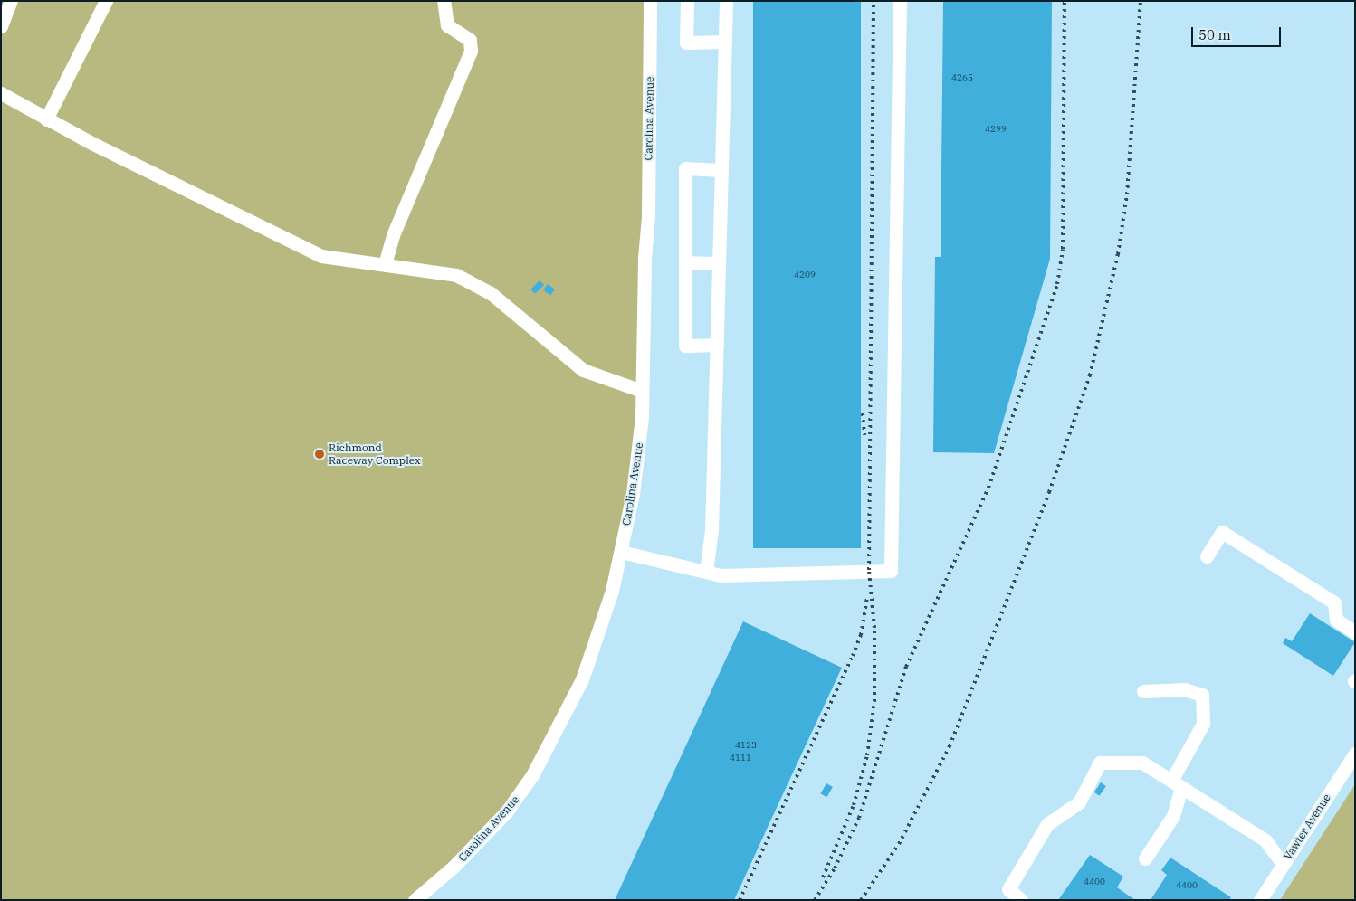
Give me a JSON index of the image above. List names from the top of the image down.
{
  "streets": {
    "street": ["Carolina Avenue", "Vawter Avenue"]
  },
  "places": ["Richmond Raceway Complex"],
  "house_numbers": [
    "4265",
    "4299",
    "4209",
    "4123",
    "4111",
    "4400",
    "4400"
  ],
  "scale_bar": "50 m"
}
